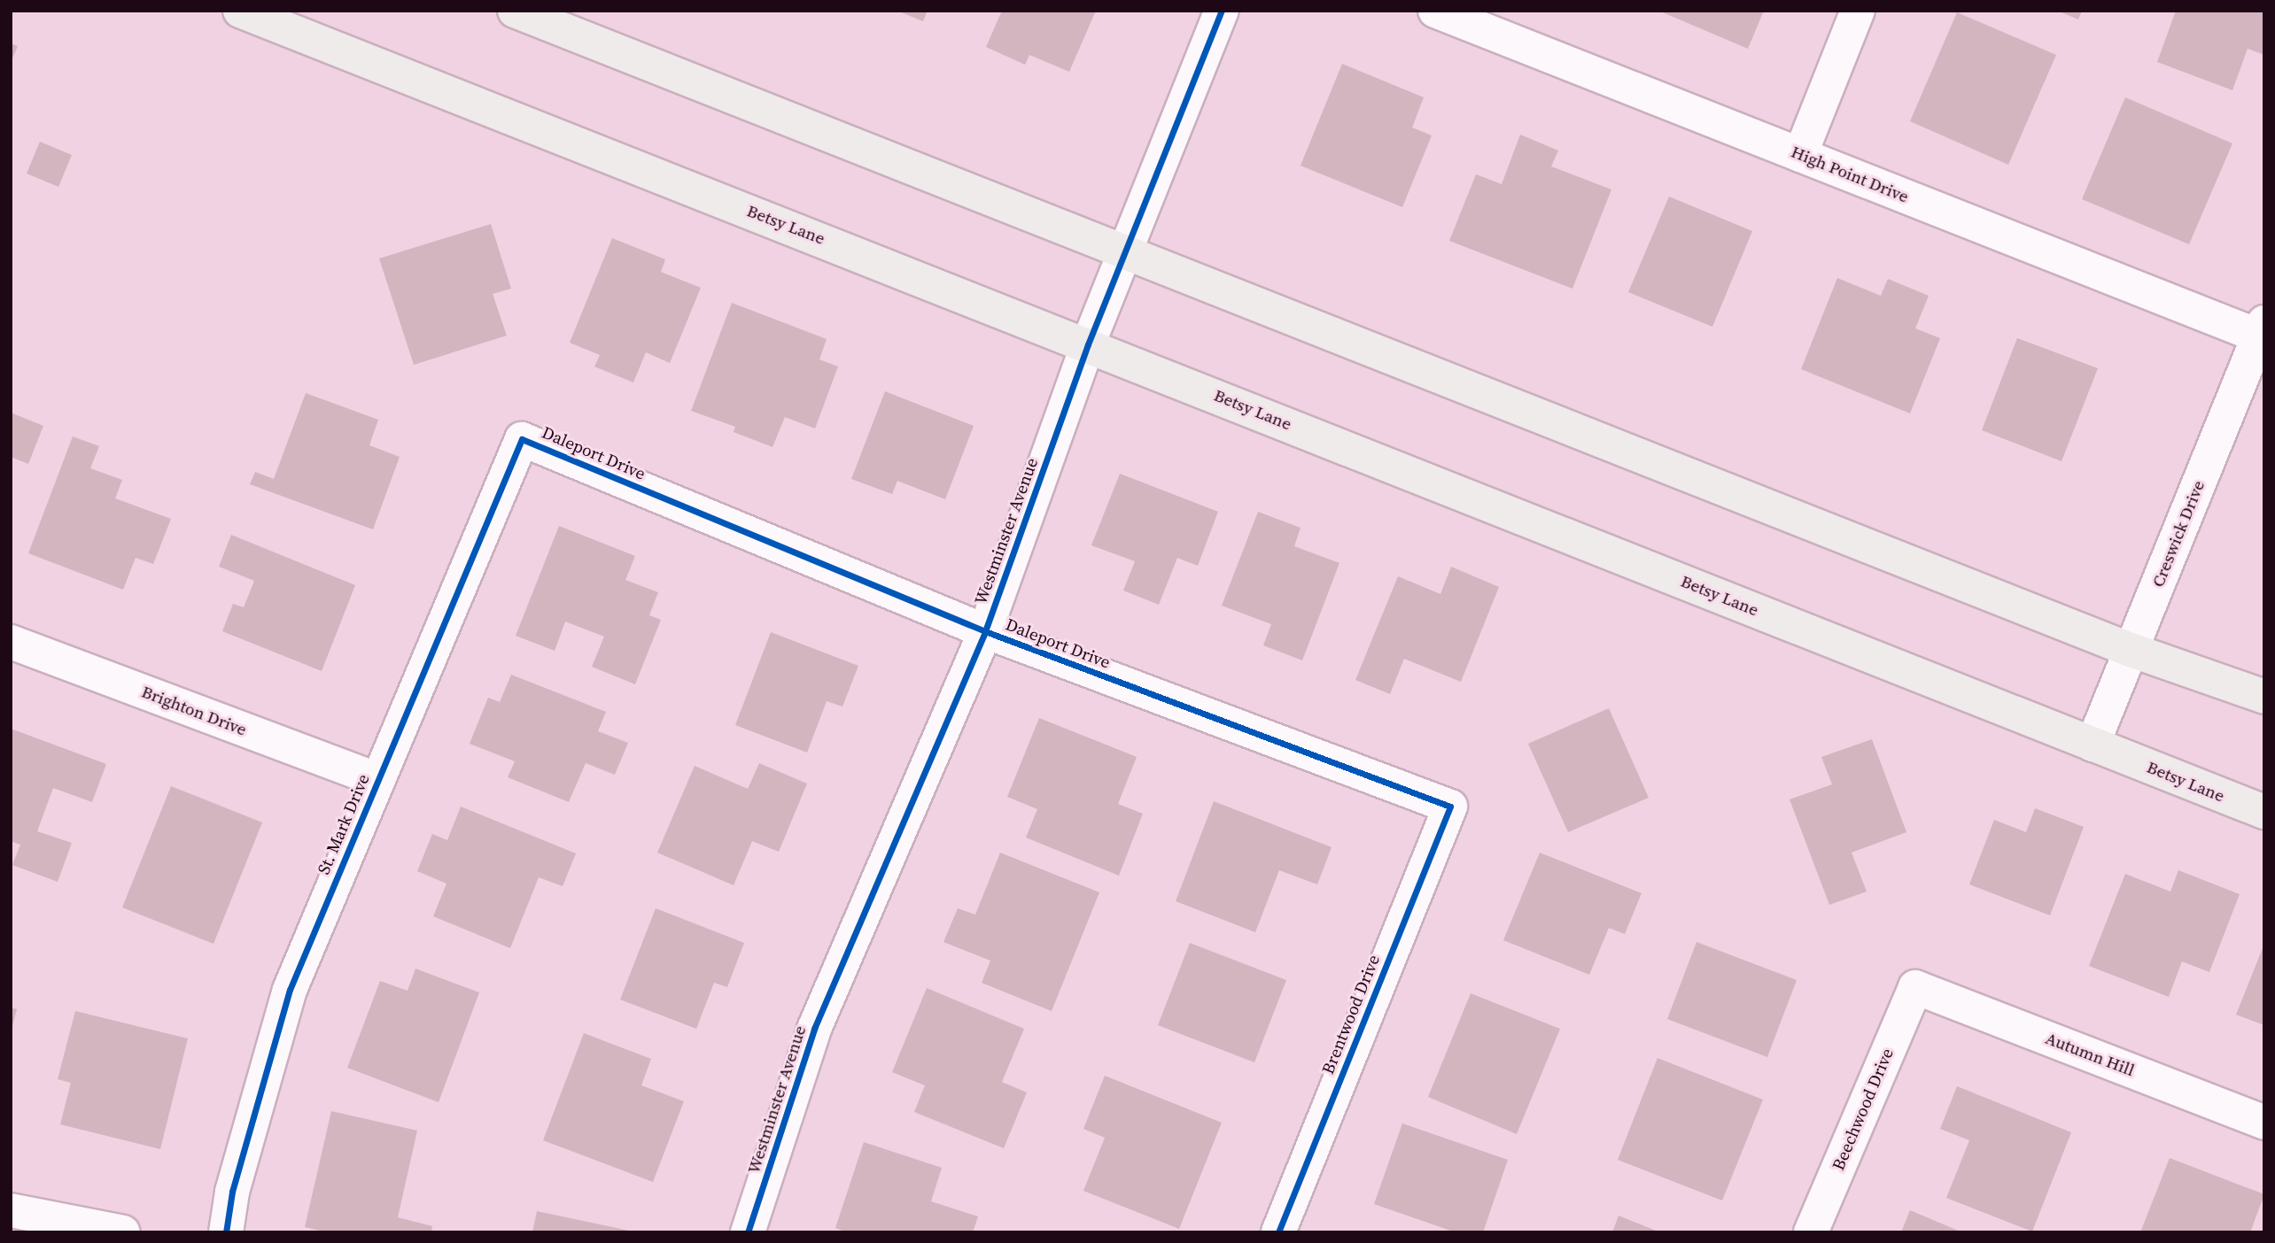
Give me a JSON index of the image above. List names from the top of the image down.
{
  "streets": {
    "main road": ["Betsy Lane"],
    "street": [
      "High Point Drive",
      "Daleport Drive",
      "Westminster Avenue",
      "Creswick Drive",
      "Brighton Drive",
      "St. Mark Drive",
      "Brentwood Drive",
      "Autumn Hill",
      "Beechwood Drive"
    ]
  },
  "crossings": [
    ["High Point Drive", "Creswick Drive"],
    ["Betsy Lane", "Westminster Avenue"],
    ["Betsy Lane", "Creswick Drive"],
    ["Daleport Drive", "Westminster Avenue"],
    ["Daleport Drive", "St. Mark Drive"],
    ["Daleport Drive", "Brentwood Drive"],
    ["Brighton Drive", "St. Mark Drive"],
    ["Autumn Hill", "Beechwood Drive"]
  ]
}
